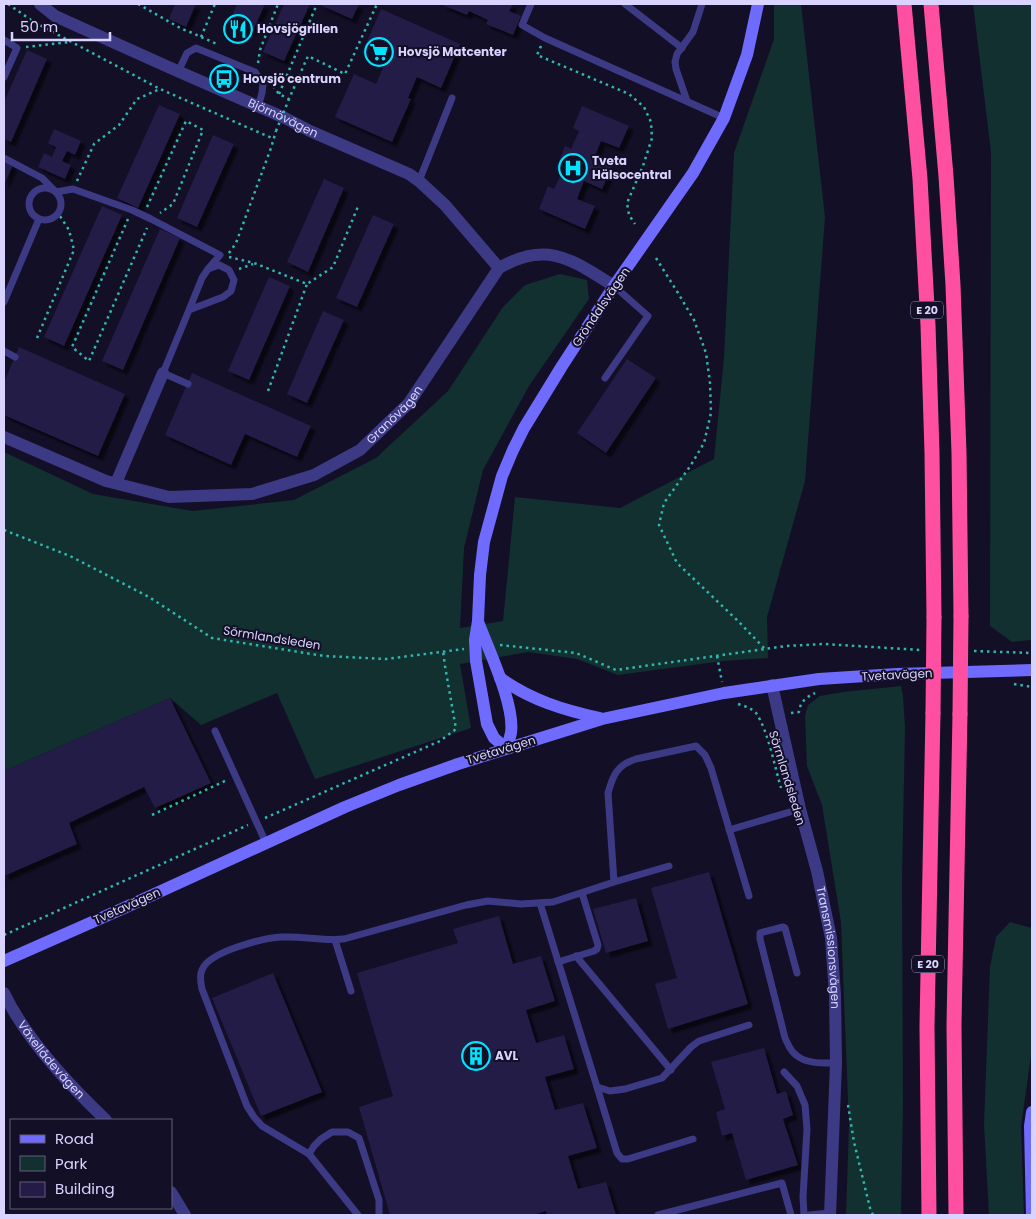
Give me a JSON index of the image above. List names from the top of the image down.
{
  "streets": {
    "highway": ["E 20"],
    "main road": ["Gröndalsvägen", "Tvetavägen"],
    "street": [
      "Björnövägen",
      "Granövägen",
      "Transmissionsvägen",
      "Växellådevägen"
    ],
    "path": ["Sörmlandsleden"]
  },
  "crossings": [
    ["Björnövägen", "Granövägen"],
    ["Gröndalsvägen", "Tvetavägen"],
    ["Sörmlandsleden", "Transmissionsvägen"],
    ["Tvetavägen", "Transmissionsvägen"]
  ],
  "places": {
    "restaurant": ["Hovsjögrillen"],
    "supermarket": ["Hovsjö Matcenter"],
    "bus stop": ["Hovsjö centrum"],
    "hospital": ["Tveta Hälsocentral"],
    "building": ["AVL"]
  },
  "legend": ["Road", "Park", "Building"],
  "scale_bar": "50 m"
}
